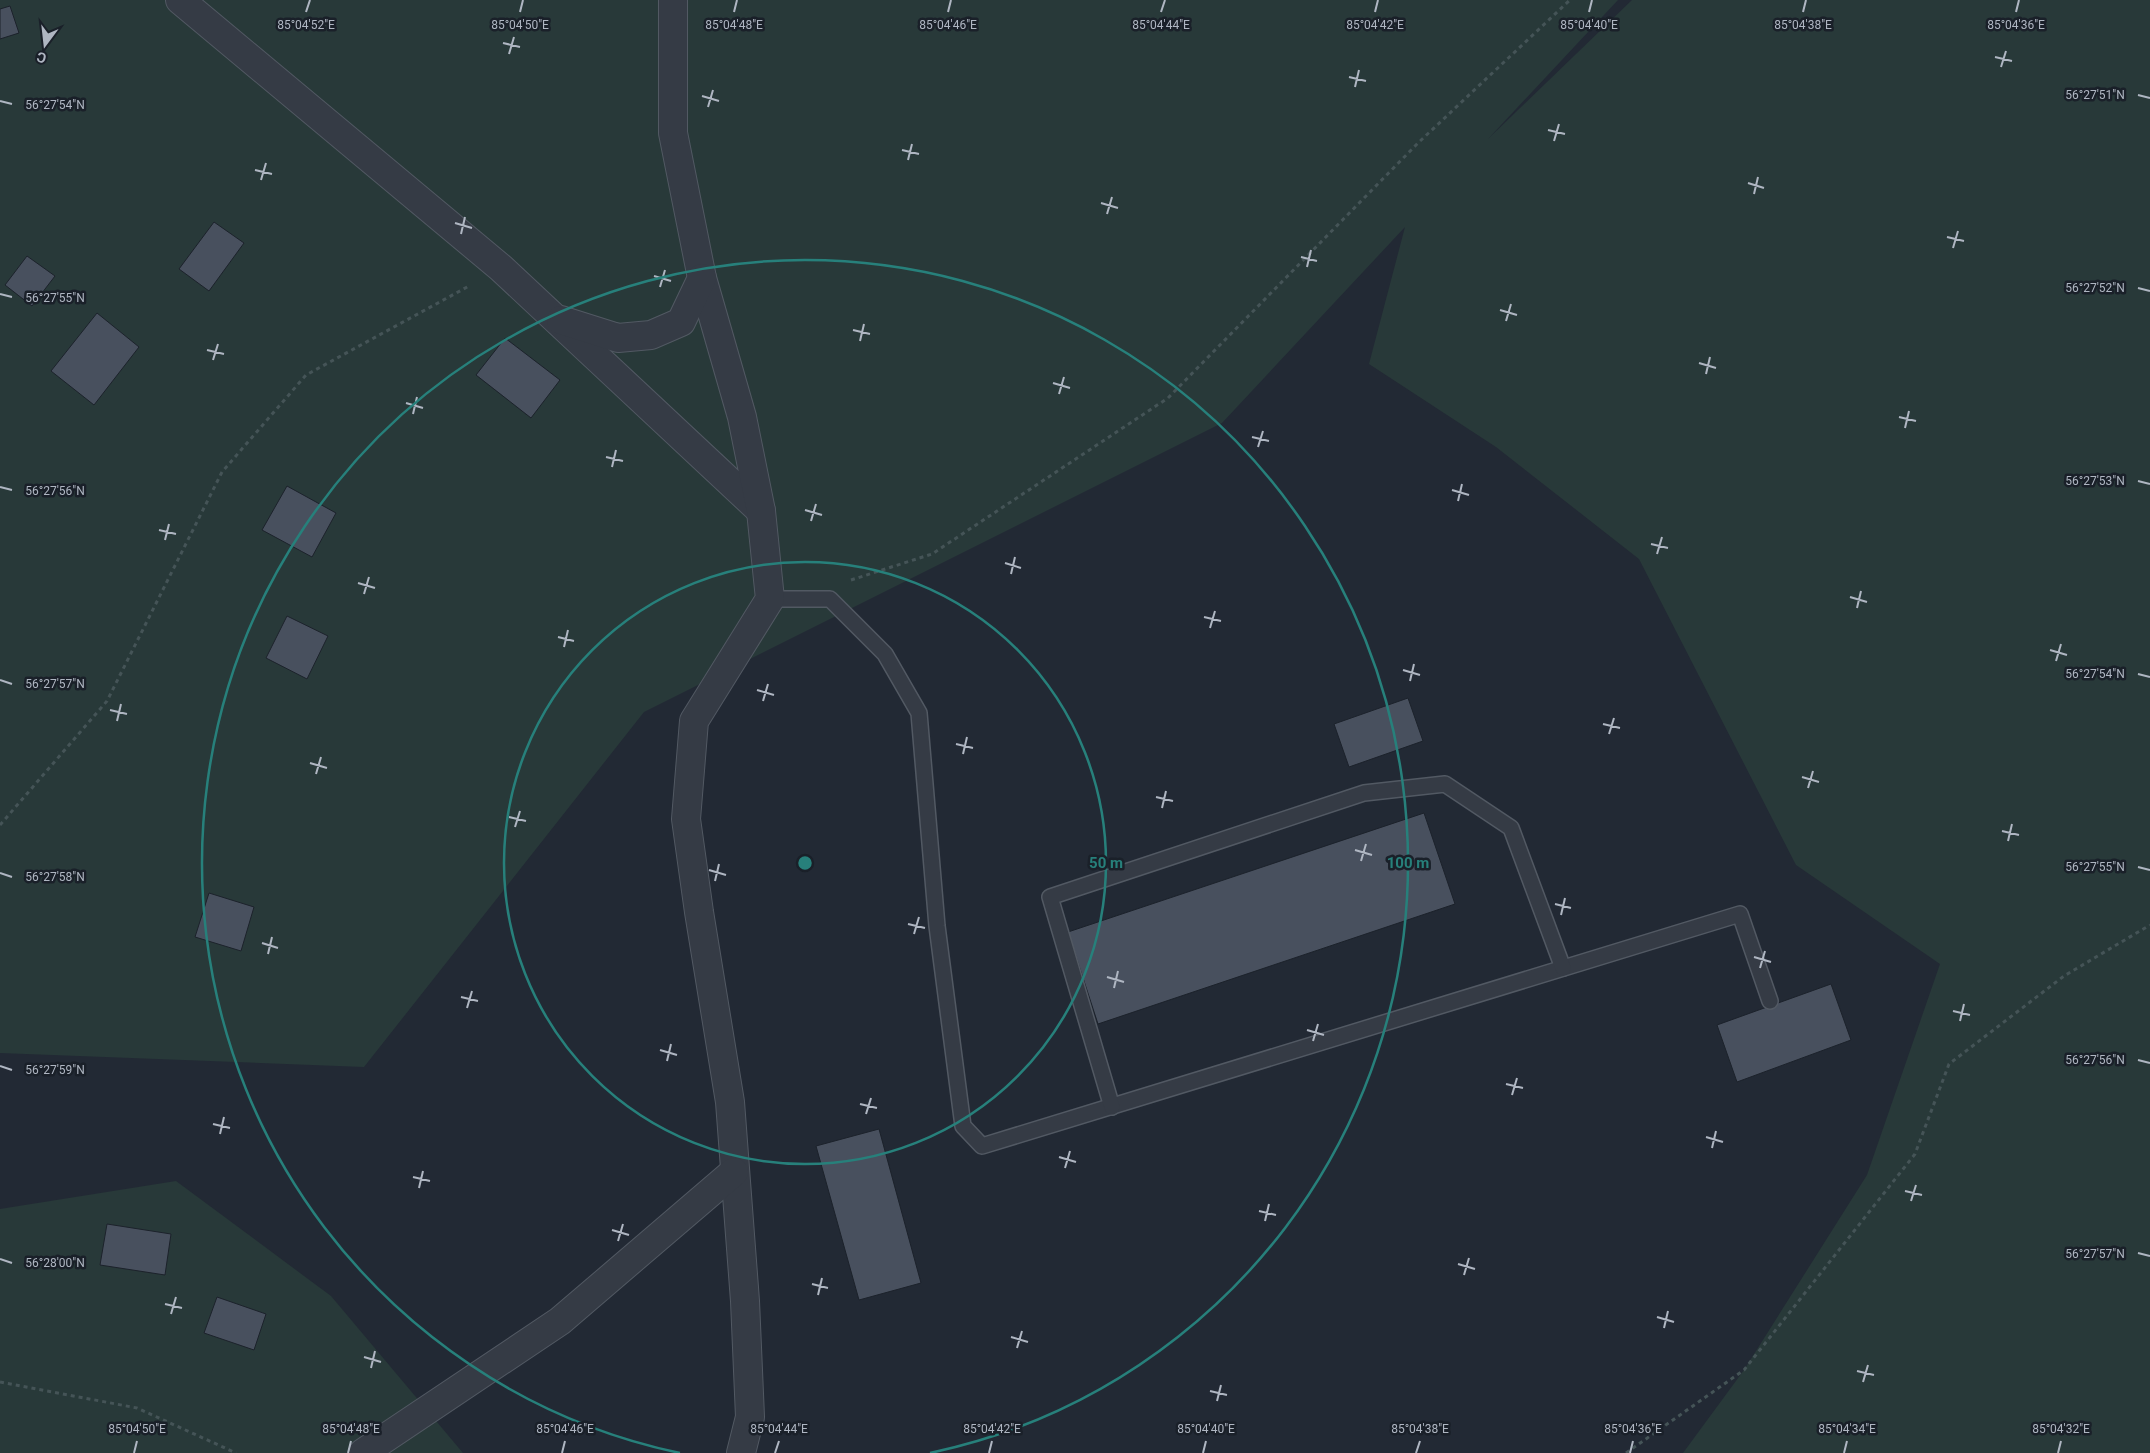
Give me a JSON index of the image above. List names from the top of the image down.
{
  "north": "bottom",
  "coordinates": [
    "85°04'52\"E",
    "85°04'50\"E",
    "85°04'48\"E",
    "85°04'46\"E",
    "85°04'44\"E",
    "85°04'42\"E",
    "85°04'40\"E",
    "85°04'38\"E",
    "85°04'36\"E",
    "56°27'51\"N",
    "56°27'54\"N",
    "56°27'52\"N",
    "56°27'55\"N",
    "56°27'53\"N",
    "56°27'56\"N",
    "56°27'57\"N",
    "56°27'58\"N",
    "56°27'59\"N",
    "56°28'00\"N",
    "85°04'34\"E",
    "85°04'32\"E"
  ],
  "rings": ["50 m", "100 m"]
}
